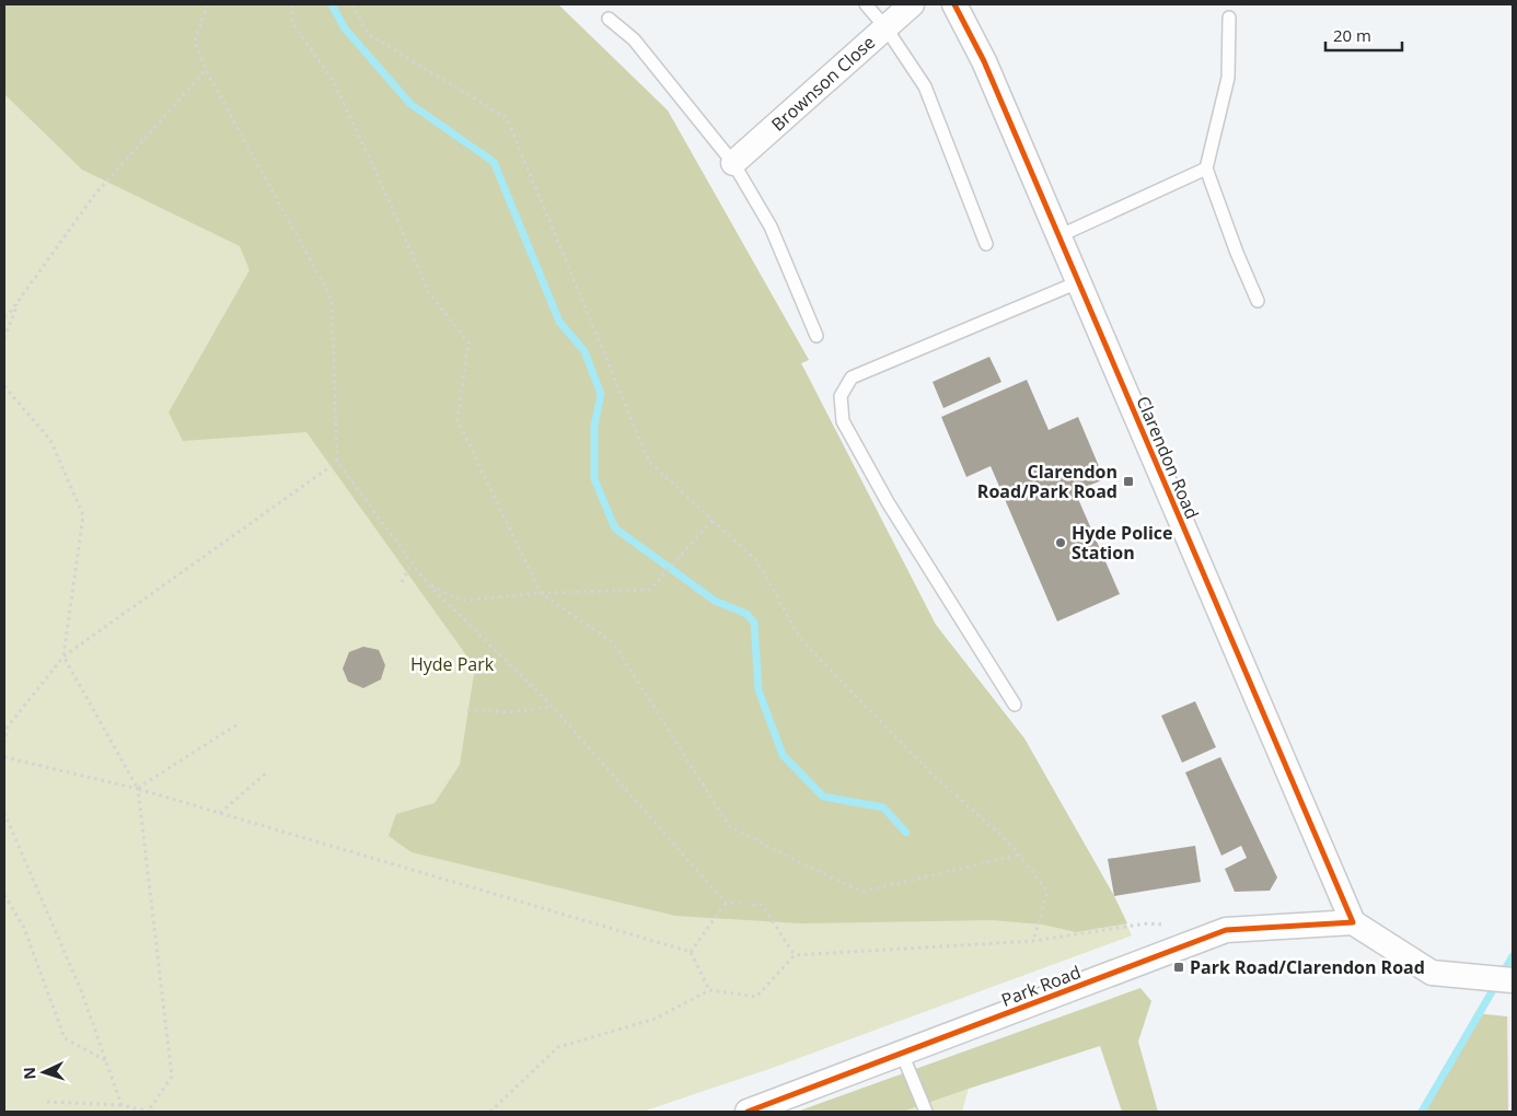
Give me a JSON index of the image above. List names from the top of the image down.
{
  "streets": {
    "street": ["Brownson Close", "Clarendon Road", "Park Road"]
  },
  "crossings": [
    ["Clarendon Road", "Park Road"]
  ],
  "parks": ["Hyde Park"],
  "places": {
    "transit": ["Clarendon Road/Park Road", "Park Road/Clarendon Road"],
    "other": ["Hyde Police Station"]
  },
  "scale_bar": "20 m",
  "north": "left"
}
